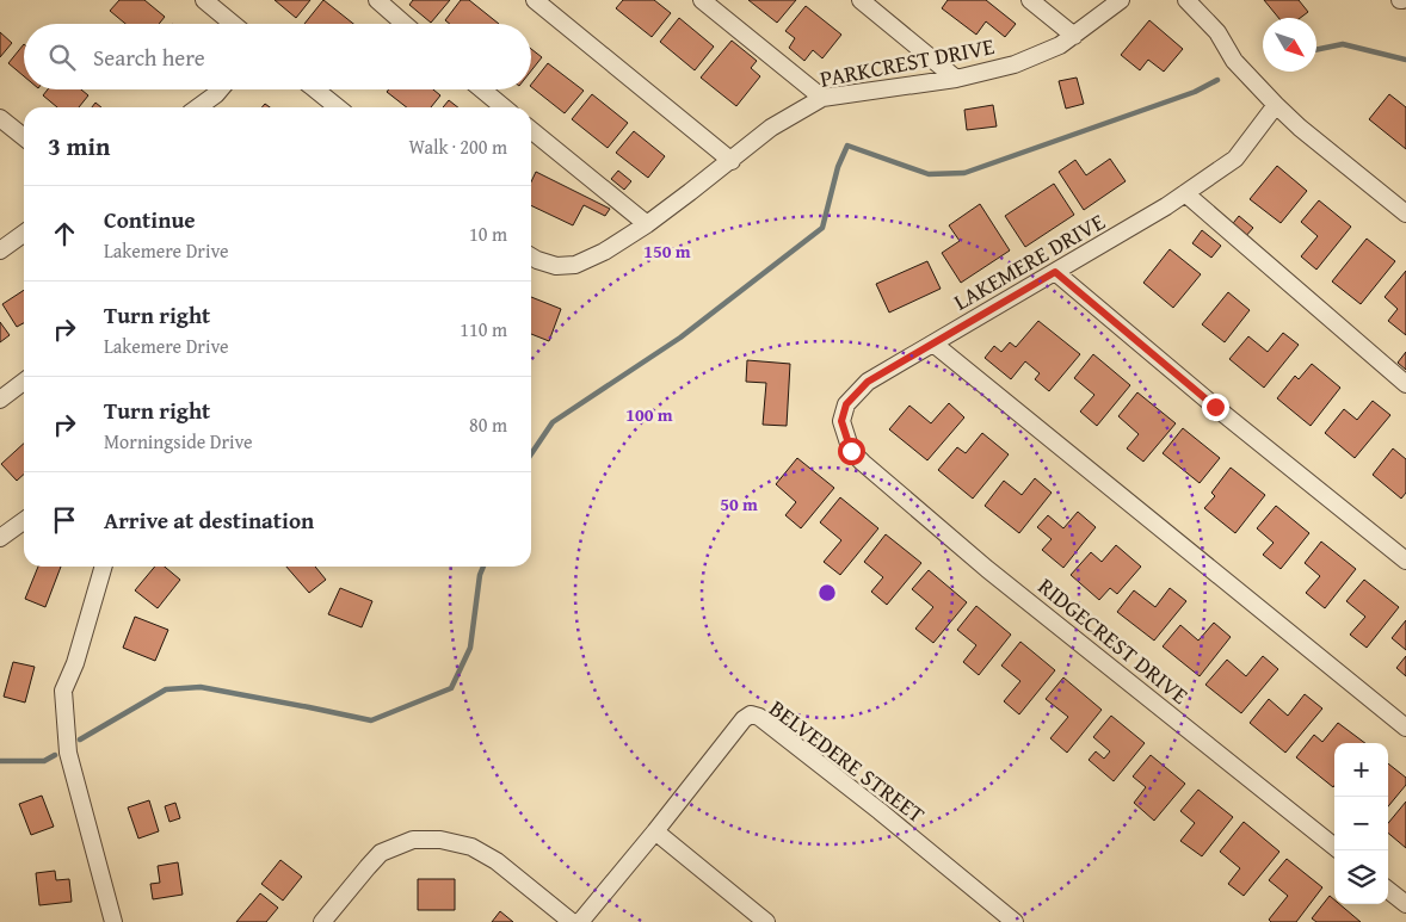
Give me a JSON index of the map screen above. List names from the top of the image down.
{
  "streets": {
    "street": [
      "PARKCREST DRIVE",
      "LAKEMERE DRIVE",
      "RIDGECREST DRIVE",
      "BELVEDERE STREET"
    ]
  },
  "crossings": [
    ["LAKEMERE DRIVE", "RIDGECREST DRIVE"]
  ],
  "north": "bottom right",
  "page": {
    "search": "Search here",
    "heading": ["3 min", "Walk · 200 m"],
    "list": [
      ["Continue", "Lakemere Drive", "10 m"],
      ["Turn right", "Lakemere Drive", "110 m"],
      ["Turn right", "Morningside Drive", "80 m"],
      "Arrive at destination"
    ],
    "map_buttons": ["+", "−"]
  },
  "rings": ["150 m", "100 m", "50 m"]
}
